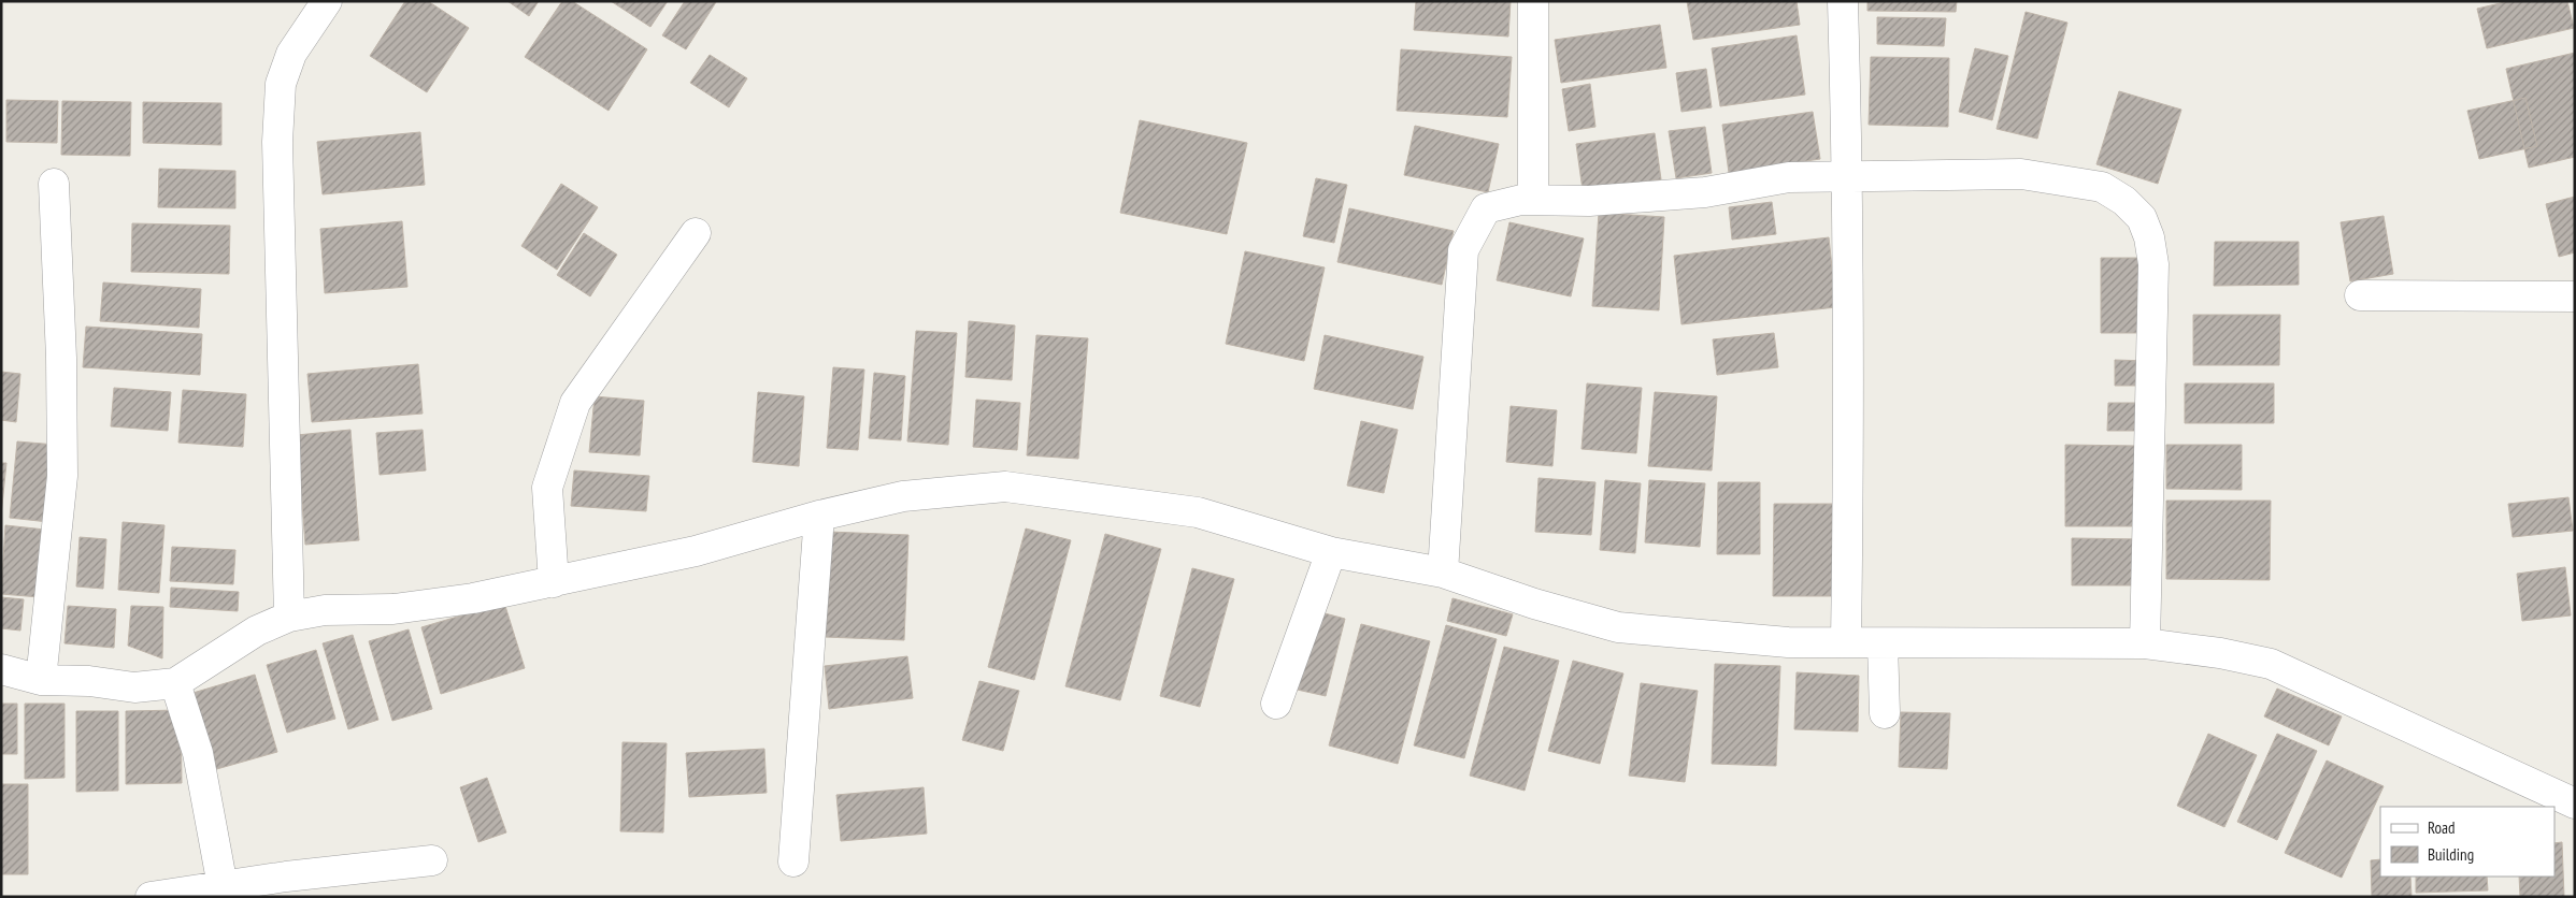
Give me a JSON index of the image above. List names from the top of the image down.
{
  "legend": ["Road", "Building"]
}
